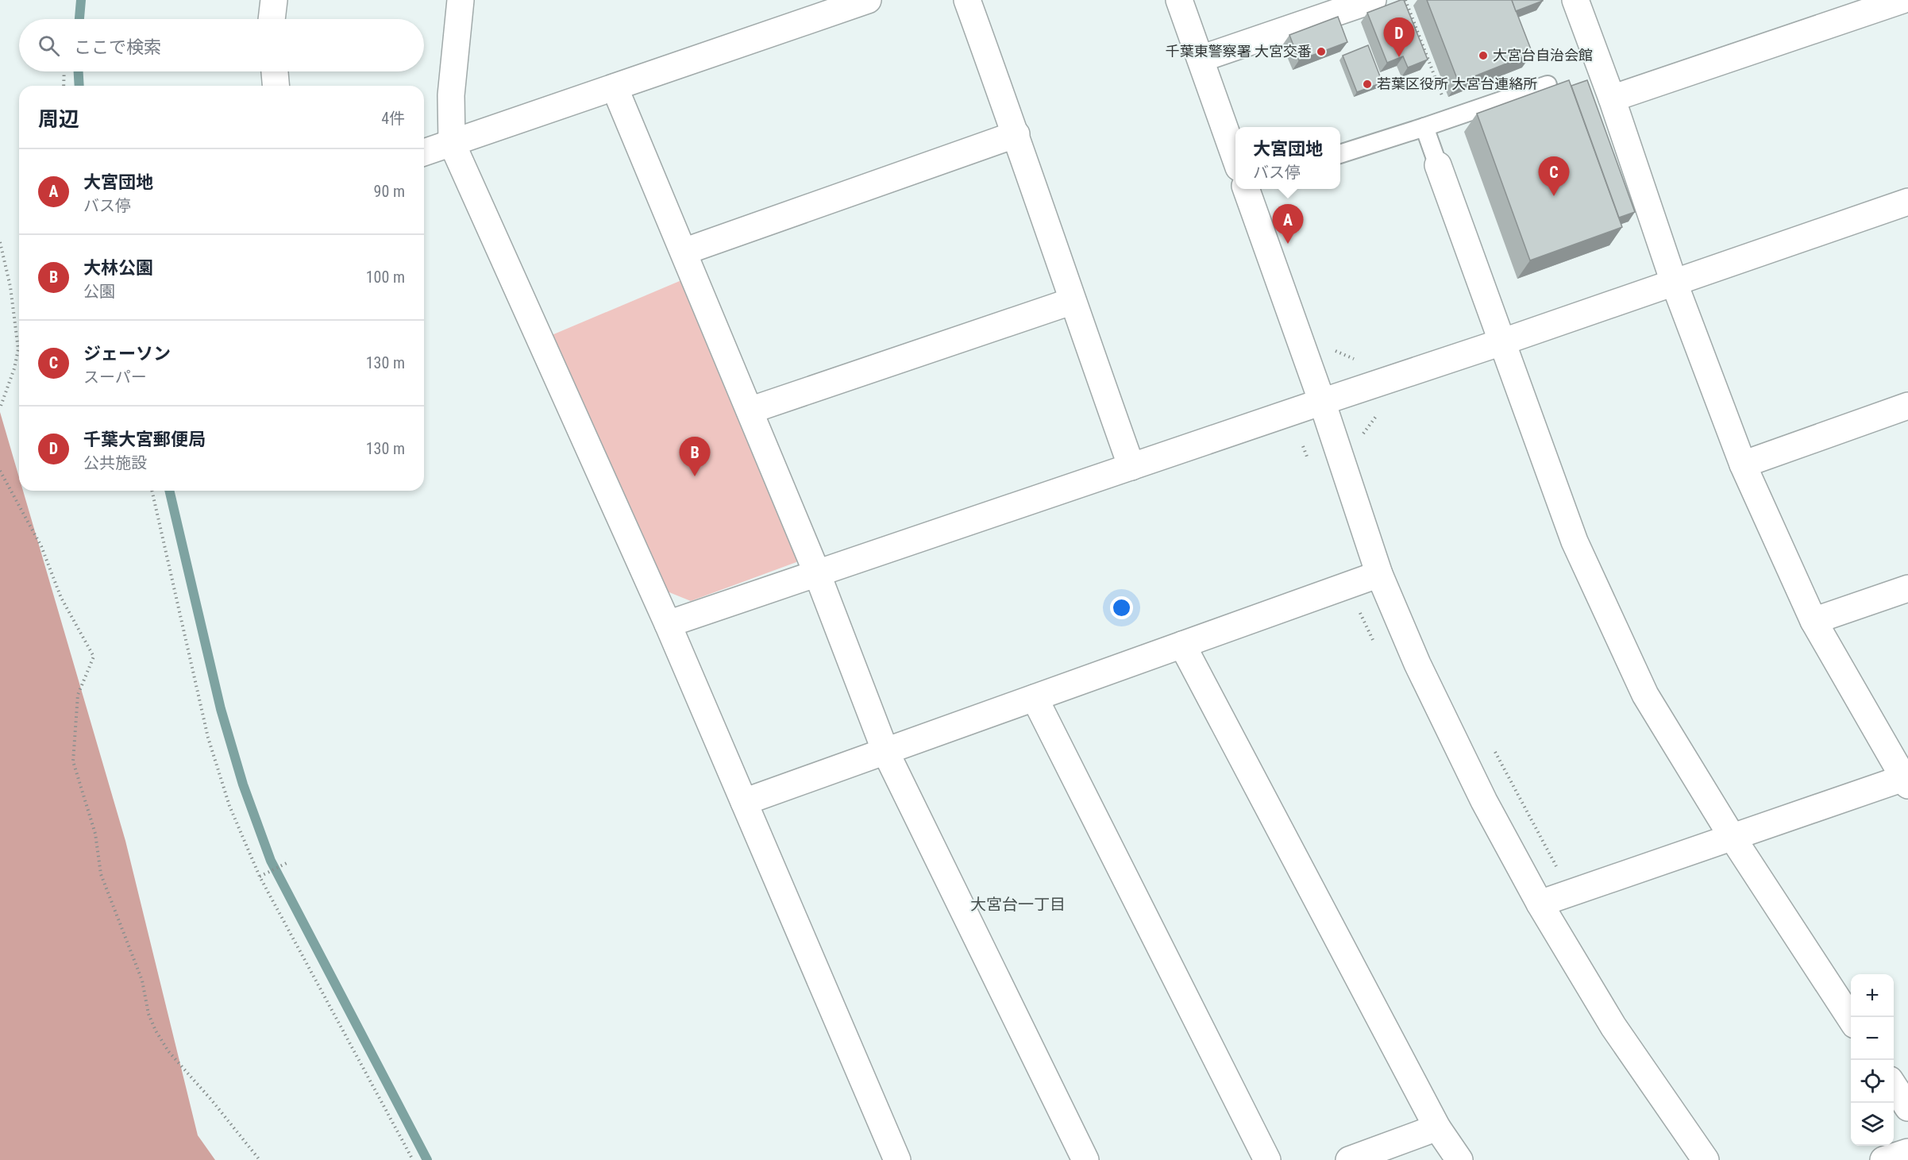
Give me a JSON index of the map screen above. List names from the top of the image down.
{
  "districts": ["大宮台一丁目"],
  "places": ["千葉東警察署 大宮交番", "大宮台自治会館", "若葉区役所 大宮台連絡所"],
  "page": {
    "pins": [
      "D",
      "C",
      "A",
      "B"
    ],
    "search": "ここで検索",
    "heading": ["周辺", "4件"],
    "popup": ["大宮団地", "バス停"],
    "list": [
      {
        "mark": "A",
        "name": "大宮団地",
        "note": "バス停",
        "value": "90 m"
      },
      {
        "mark": "B",
        "name": "大林公園",
        "note": "公園",
        "value": "100 m"
      },
      {
        "mark": "C",
        "name": "ジェーソン",
        "note": "スーパー",
        "value": "130 m"
      },
      {
        "mark": "D",
        "name": "千葉大宮郵便局",
        "note": "公共施設",
        "value": "130 m"
      }
    ],
    "map_buttons": ["+", "−"]
  }
}
